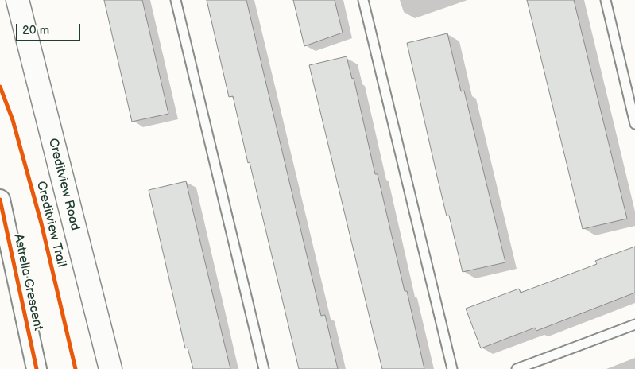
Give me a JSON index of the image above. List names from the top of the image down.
{
  "streets": {
    "main road": ["Creditview Road"],
    "street": ["Astrella Crescent"],
    "cycle path": ["Creditview Trail"]
  },
  "scale_bar": "20 m"
}
